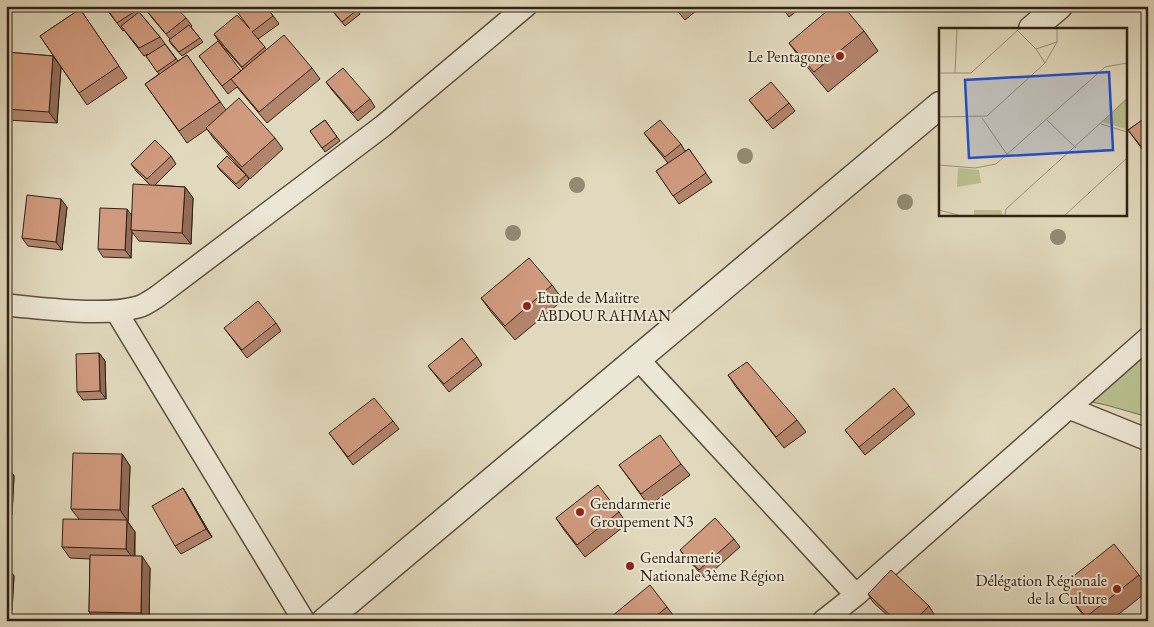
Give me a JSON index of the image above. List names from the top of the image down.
{
  "places": [
    "Le Pentagone",
    "Etude de Maîitre ABDOU RAHMAN",
    "Gendarmerie Groupement N3",
    "Gendarmerie Nationale 3ème Région",
    "Délégation Régionale de la Culture"
  ]
}
